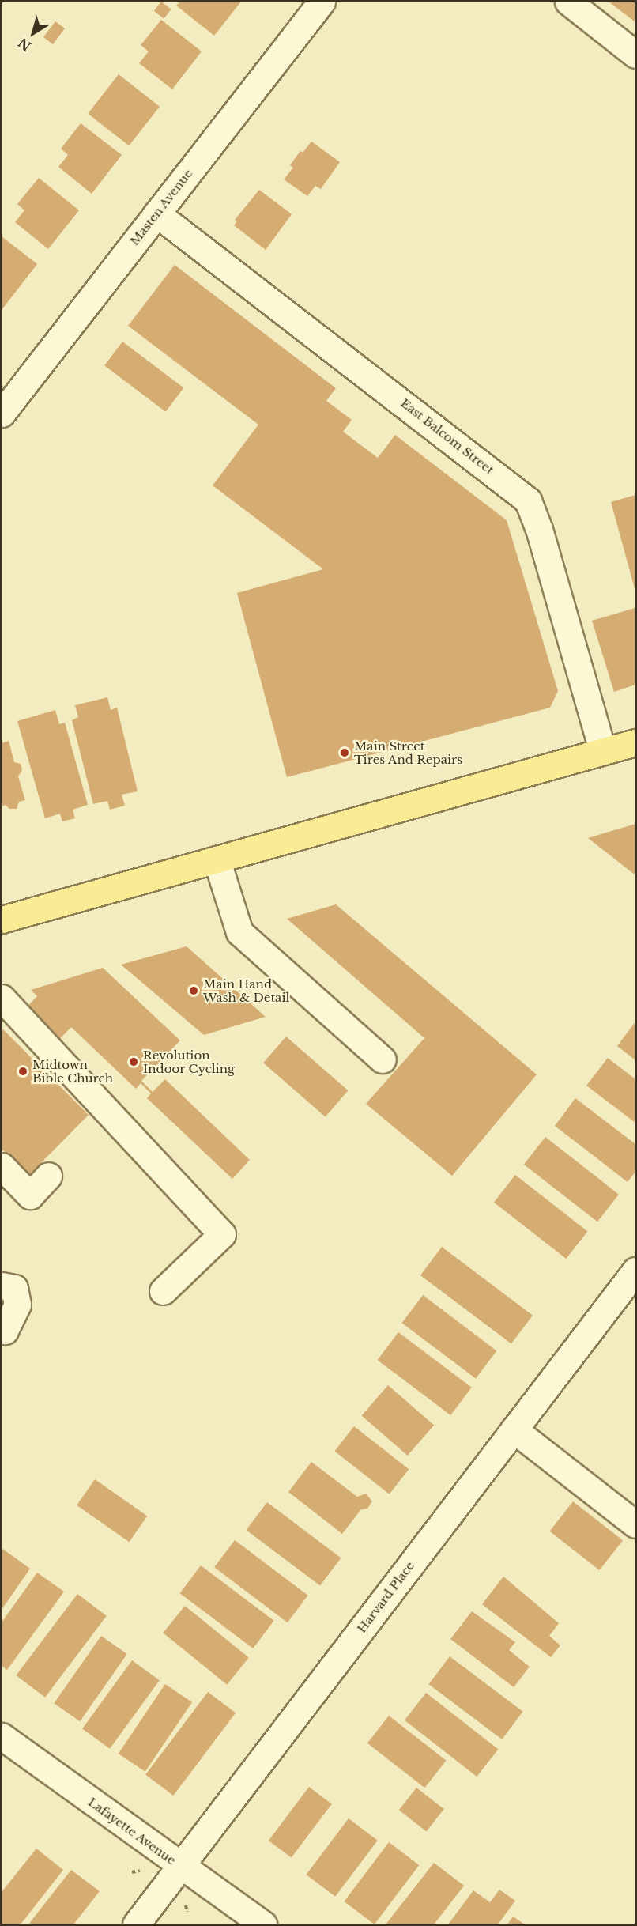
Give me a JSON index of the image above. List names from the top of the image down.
{
  "streets": {
    "street": [
      "Masten Avenue",
      "East Balcom Street",
      "Harvard Place",
      "Lafayette Avenue"
    ]
  },
  "crossings": [
    ["Masten Avenue", "East Balcom Street"],
    ["Harvard Place", "Lafayette Avenue"]
  ],
  "places": [
    "Main Street Tires And Repairs",
    "Main Hand Wash & Detail",
    "Revolution Indoor Cycling",
    "Midtown Bible Church"
  ],
  "north": "bottom left"
}
